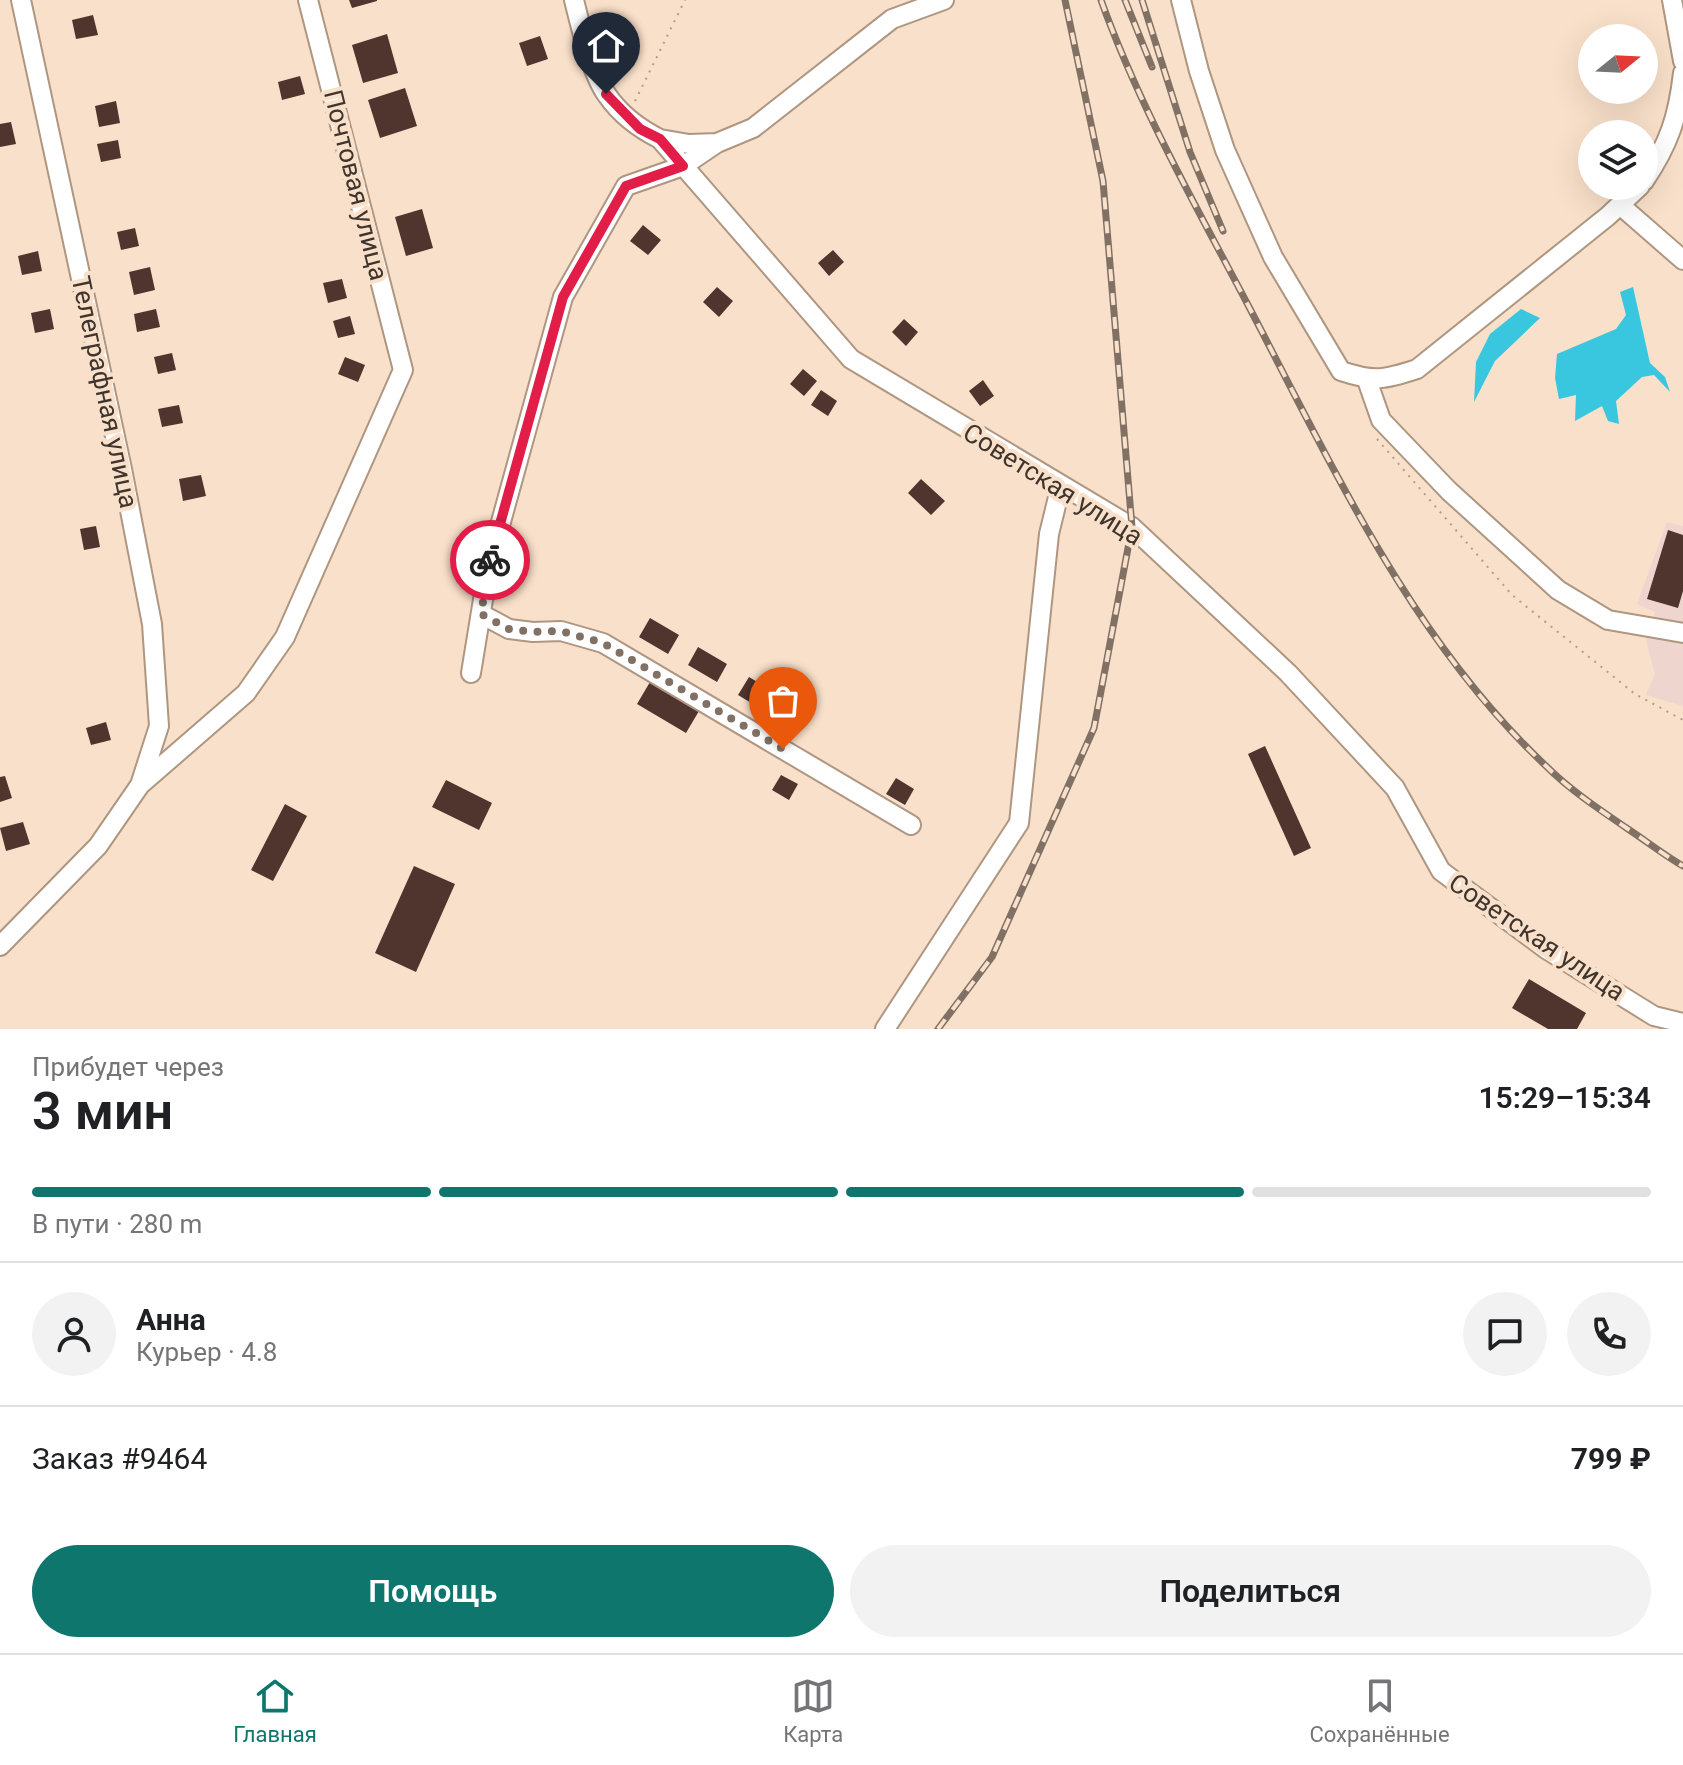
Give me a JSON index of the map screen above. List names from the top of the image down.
{
  "streets": {
    "street": ["Почтовая улица", "Телеграфная улица", "Советская улица"]
  },
  "crossings": [
    ["Почтовая улица", "Телеграфная улица"]
  ],
  "north": "right",
  "page": {
    "heading": ["3 мин", "Прибудет через", "15:29–15:34"],
    "panel": [
      "Анна",
      "Курьер · 4.8",
      "Заказ #9464",
      "799 ₽"
    ],
    "bar": "В пути · 280 m",
    "buttons": ["Помощь", "Поделиться"],
    "tabs": ["Главная", "Карта", "Сохранённые"]
  }
}
